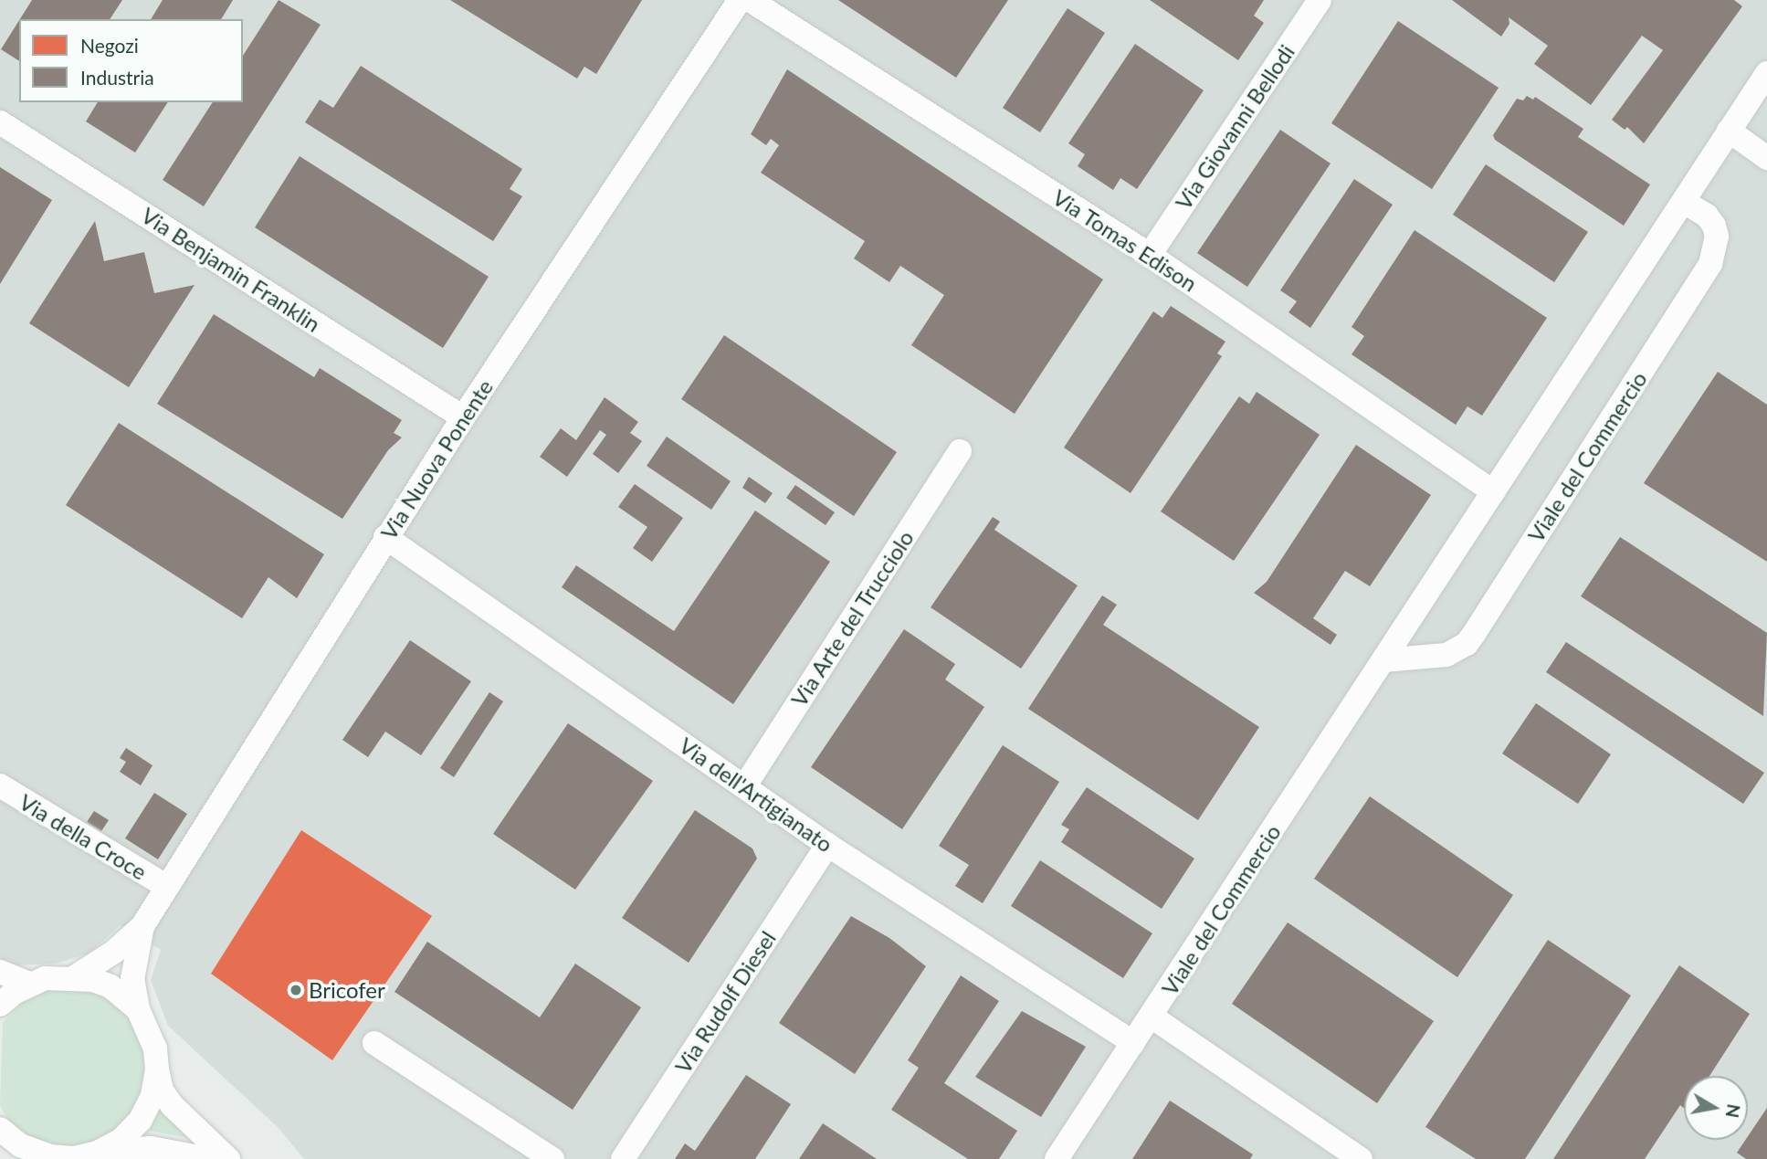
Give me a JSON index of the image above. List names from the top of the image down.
{
  "streets": {
    "street": [
      "Via Giovanni Bellodi",
      "Via Tomas Edison",
      "Via Benjamin Franklin",
      "Viale del Commercio",
      "Via Nuova Ponente",
      "Via Arte del Trucciolo",
      "Via dell'Artigianato",
      "Via della Croce",
      "Via Rudolf Diesel"
    ]
  },
  "crossings": [
    ["Via Giovanni Bellodi", "Via Tomas Edison"],
    ["Via Tomas Edison", "Viale del Commercio"],
    ["Via Benjamin Franklin", "Via Nuova Ponente"],
    ["Viale del Commercio", "Via dell'Artigianato"],
    ["Via Nuova Ponente", "Via dell'Artigianato"],
    ["Via Nuova Ponente", "Via della Croce"],
    ["Via Arte del Trucciolo", "Via dell'Artigianato"],
    ["Via dell'Artigianato", "Via Rudolf Diesel"]
  ],
  "places": ["Bricofer"],
  "legend": ["Negozi", "Industria"],
  "north": "right"
}
